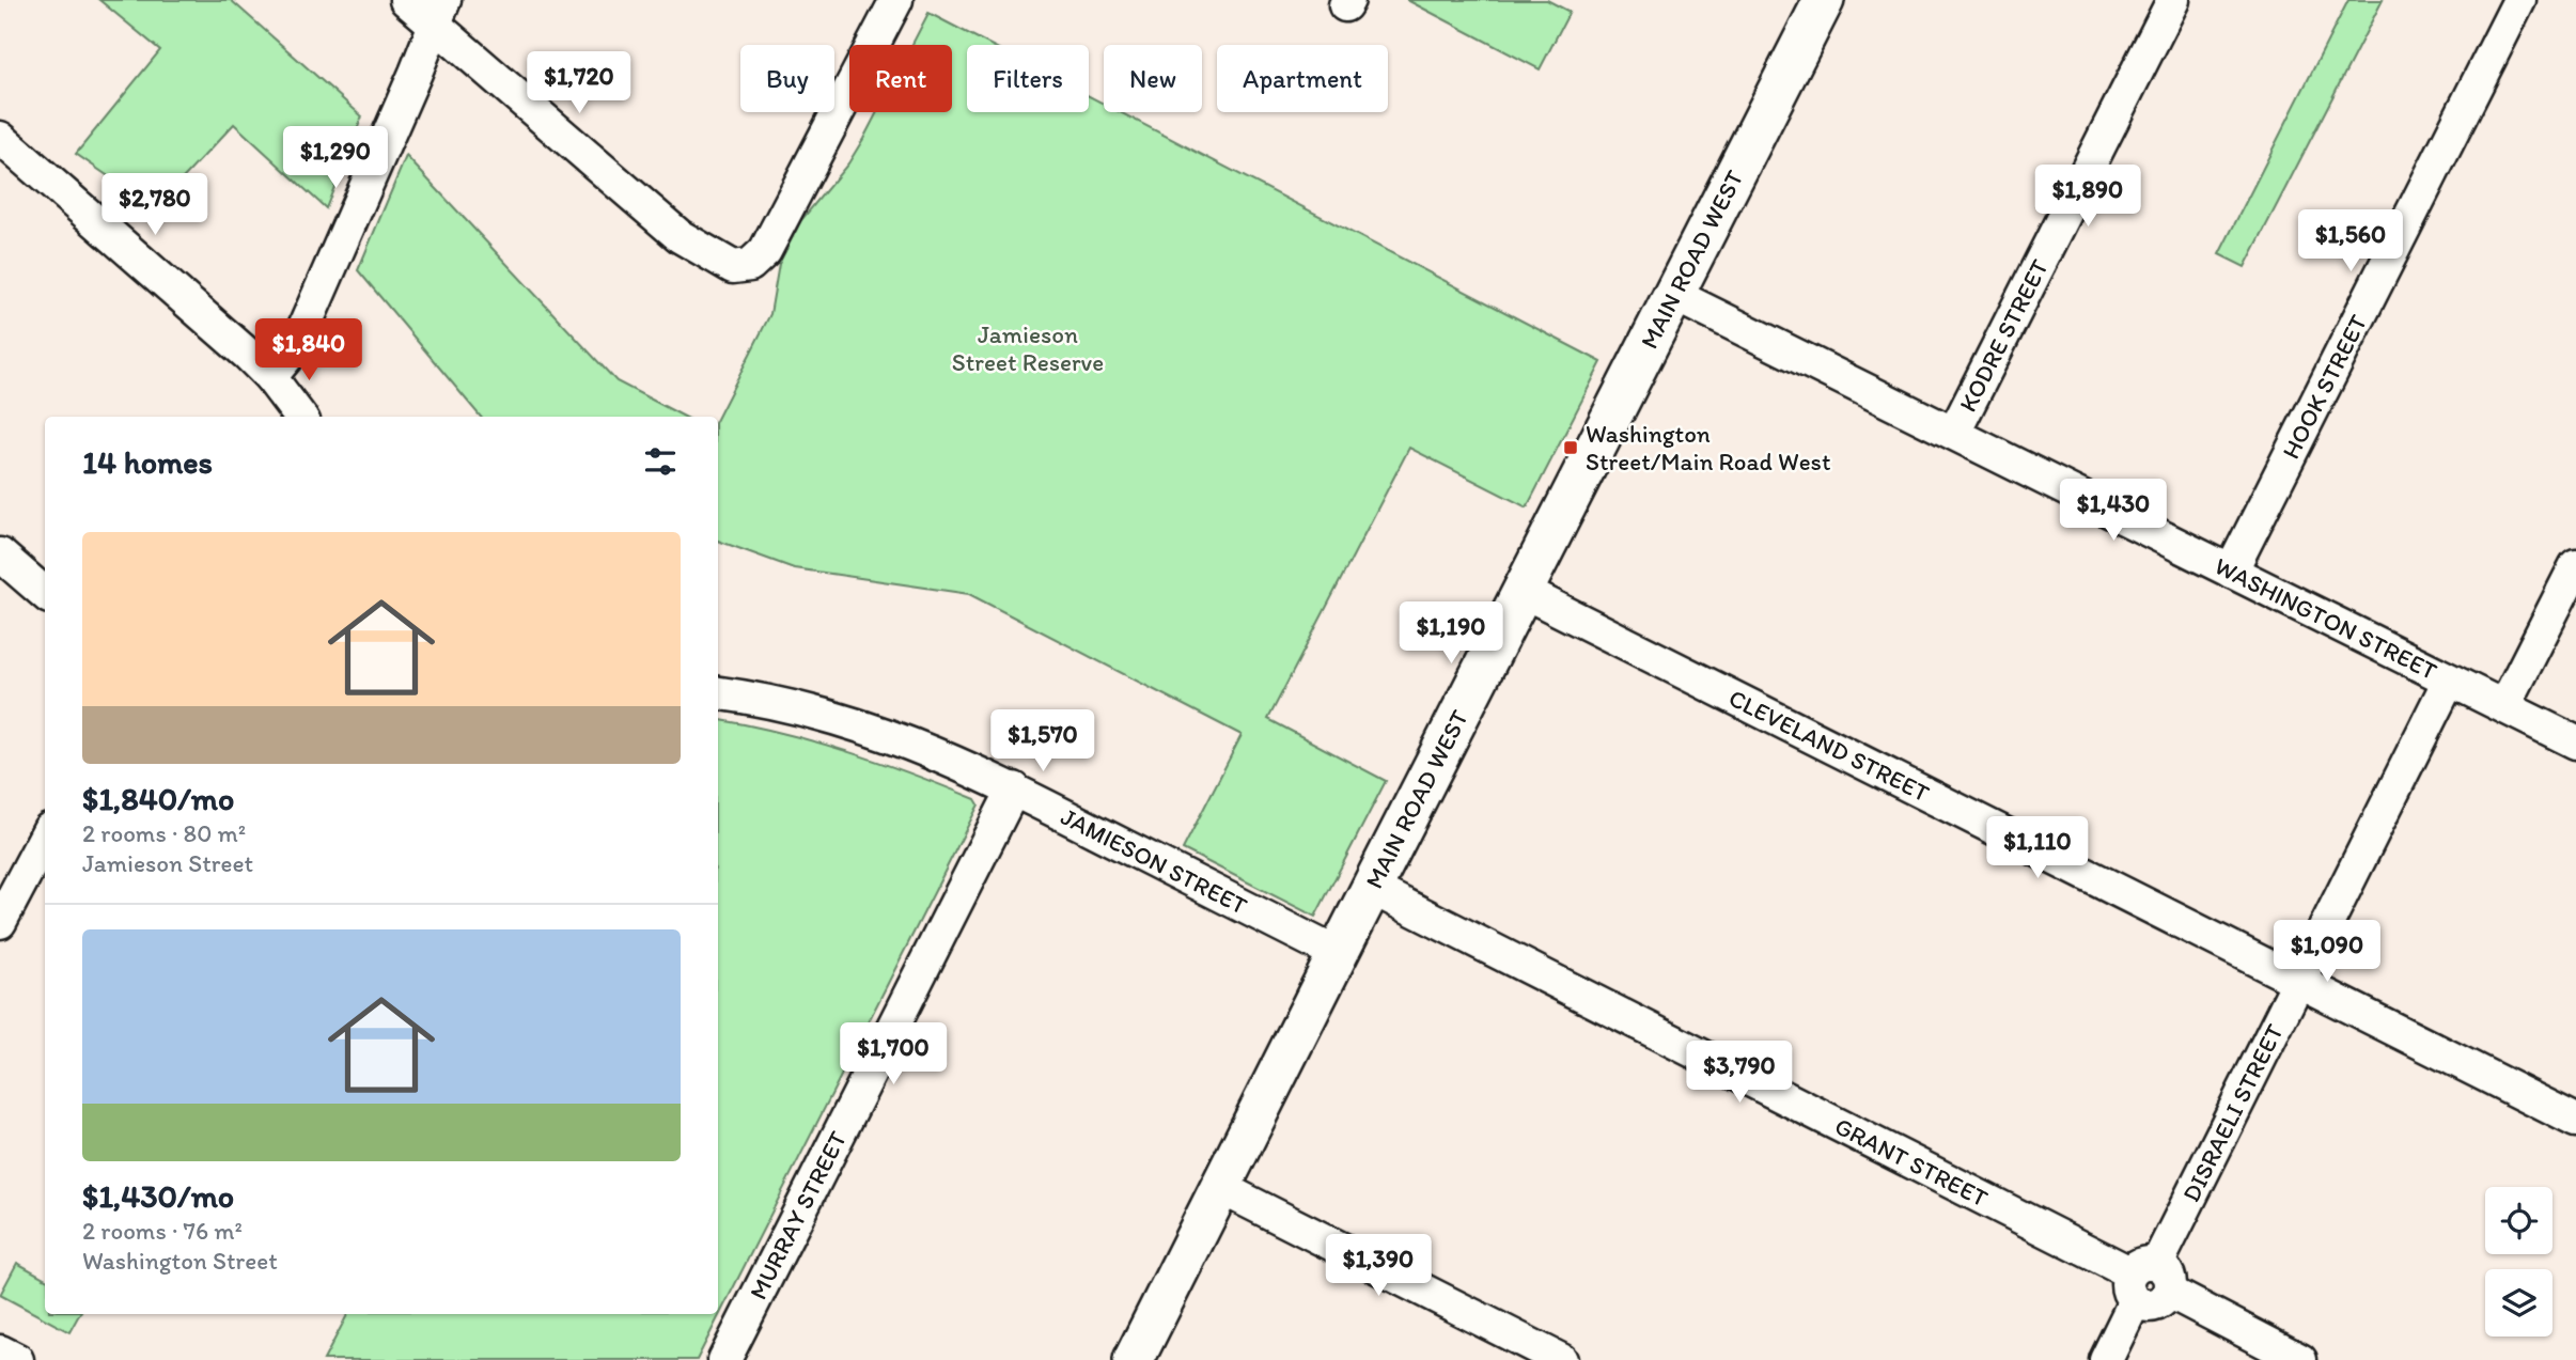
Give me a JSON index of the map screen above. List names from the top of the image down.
{
  "streets": {
    "main road": ["MAIN ROAD WEST"],
    "street": [
      "KODRE STREET",
      "HOOK STREET",
      "WASHINGTON STREET",
      "CLEVELAND STREET",
      "JAMIESON STREET",
      "DISRAELI STREET",
      "GRANT STREET",
      "MURRAY STREET"
    ]
  },
  "crossings": [
    ["MAIN ROAD WEST", "WASHINGTON STREET"],
    ["MAIN ROAD WEST", "CLEVELAND STREET"],
    ["MAIN ROAD WEST", "JAMIESON STREET"],
    ["MAIN ROAD WEST", "GRANT STREET"],
    ["KODRE STREET", "WASHINGTON STREET"],
    ["HOOK STREET", "WASHINGTON STREET"],
    ["WASHINGTON STREET", "DISRAELI STREET"],
    ["CLEVELAND STREET", "DISRAELI STREET"],
    ["JAMIESON STREET", "MURRAY STREET"],
    ["DISRAELI STREET", "GRANT STREET"]
  ],
  "parks": ["Jamieson Street Reserve"],
  "places": {
    "transit": ["Washington Street/Main Road West"]
  },
  "page": {
    "chip": [
      "Buy",
      "Rent",
      "Filters",
      "New",
      "Apartment"
    ],
    "price": [
      "$1,720",
      "$1,290",
      "$1,890",
      "$2,780",
      "$1,560",
      "$1,840",
      "$1,430",
      "$1,190",
      "$1,570",
      "$1,110",
      "$1,090",
      "$1,700",
      "$3,790",
      "$1,390"
    ],
    "heading": "14 homes",
    "list": [
      {
        "name": "$1,840/mo",
        "note": "2 rooms · 80 m² · Jamieson Street"
      },
      {
        "name": "$1,430/mo",
        "note": "2 rooms · 76 m² · Washington Street"
      }
    ]
  }
}
